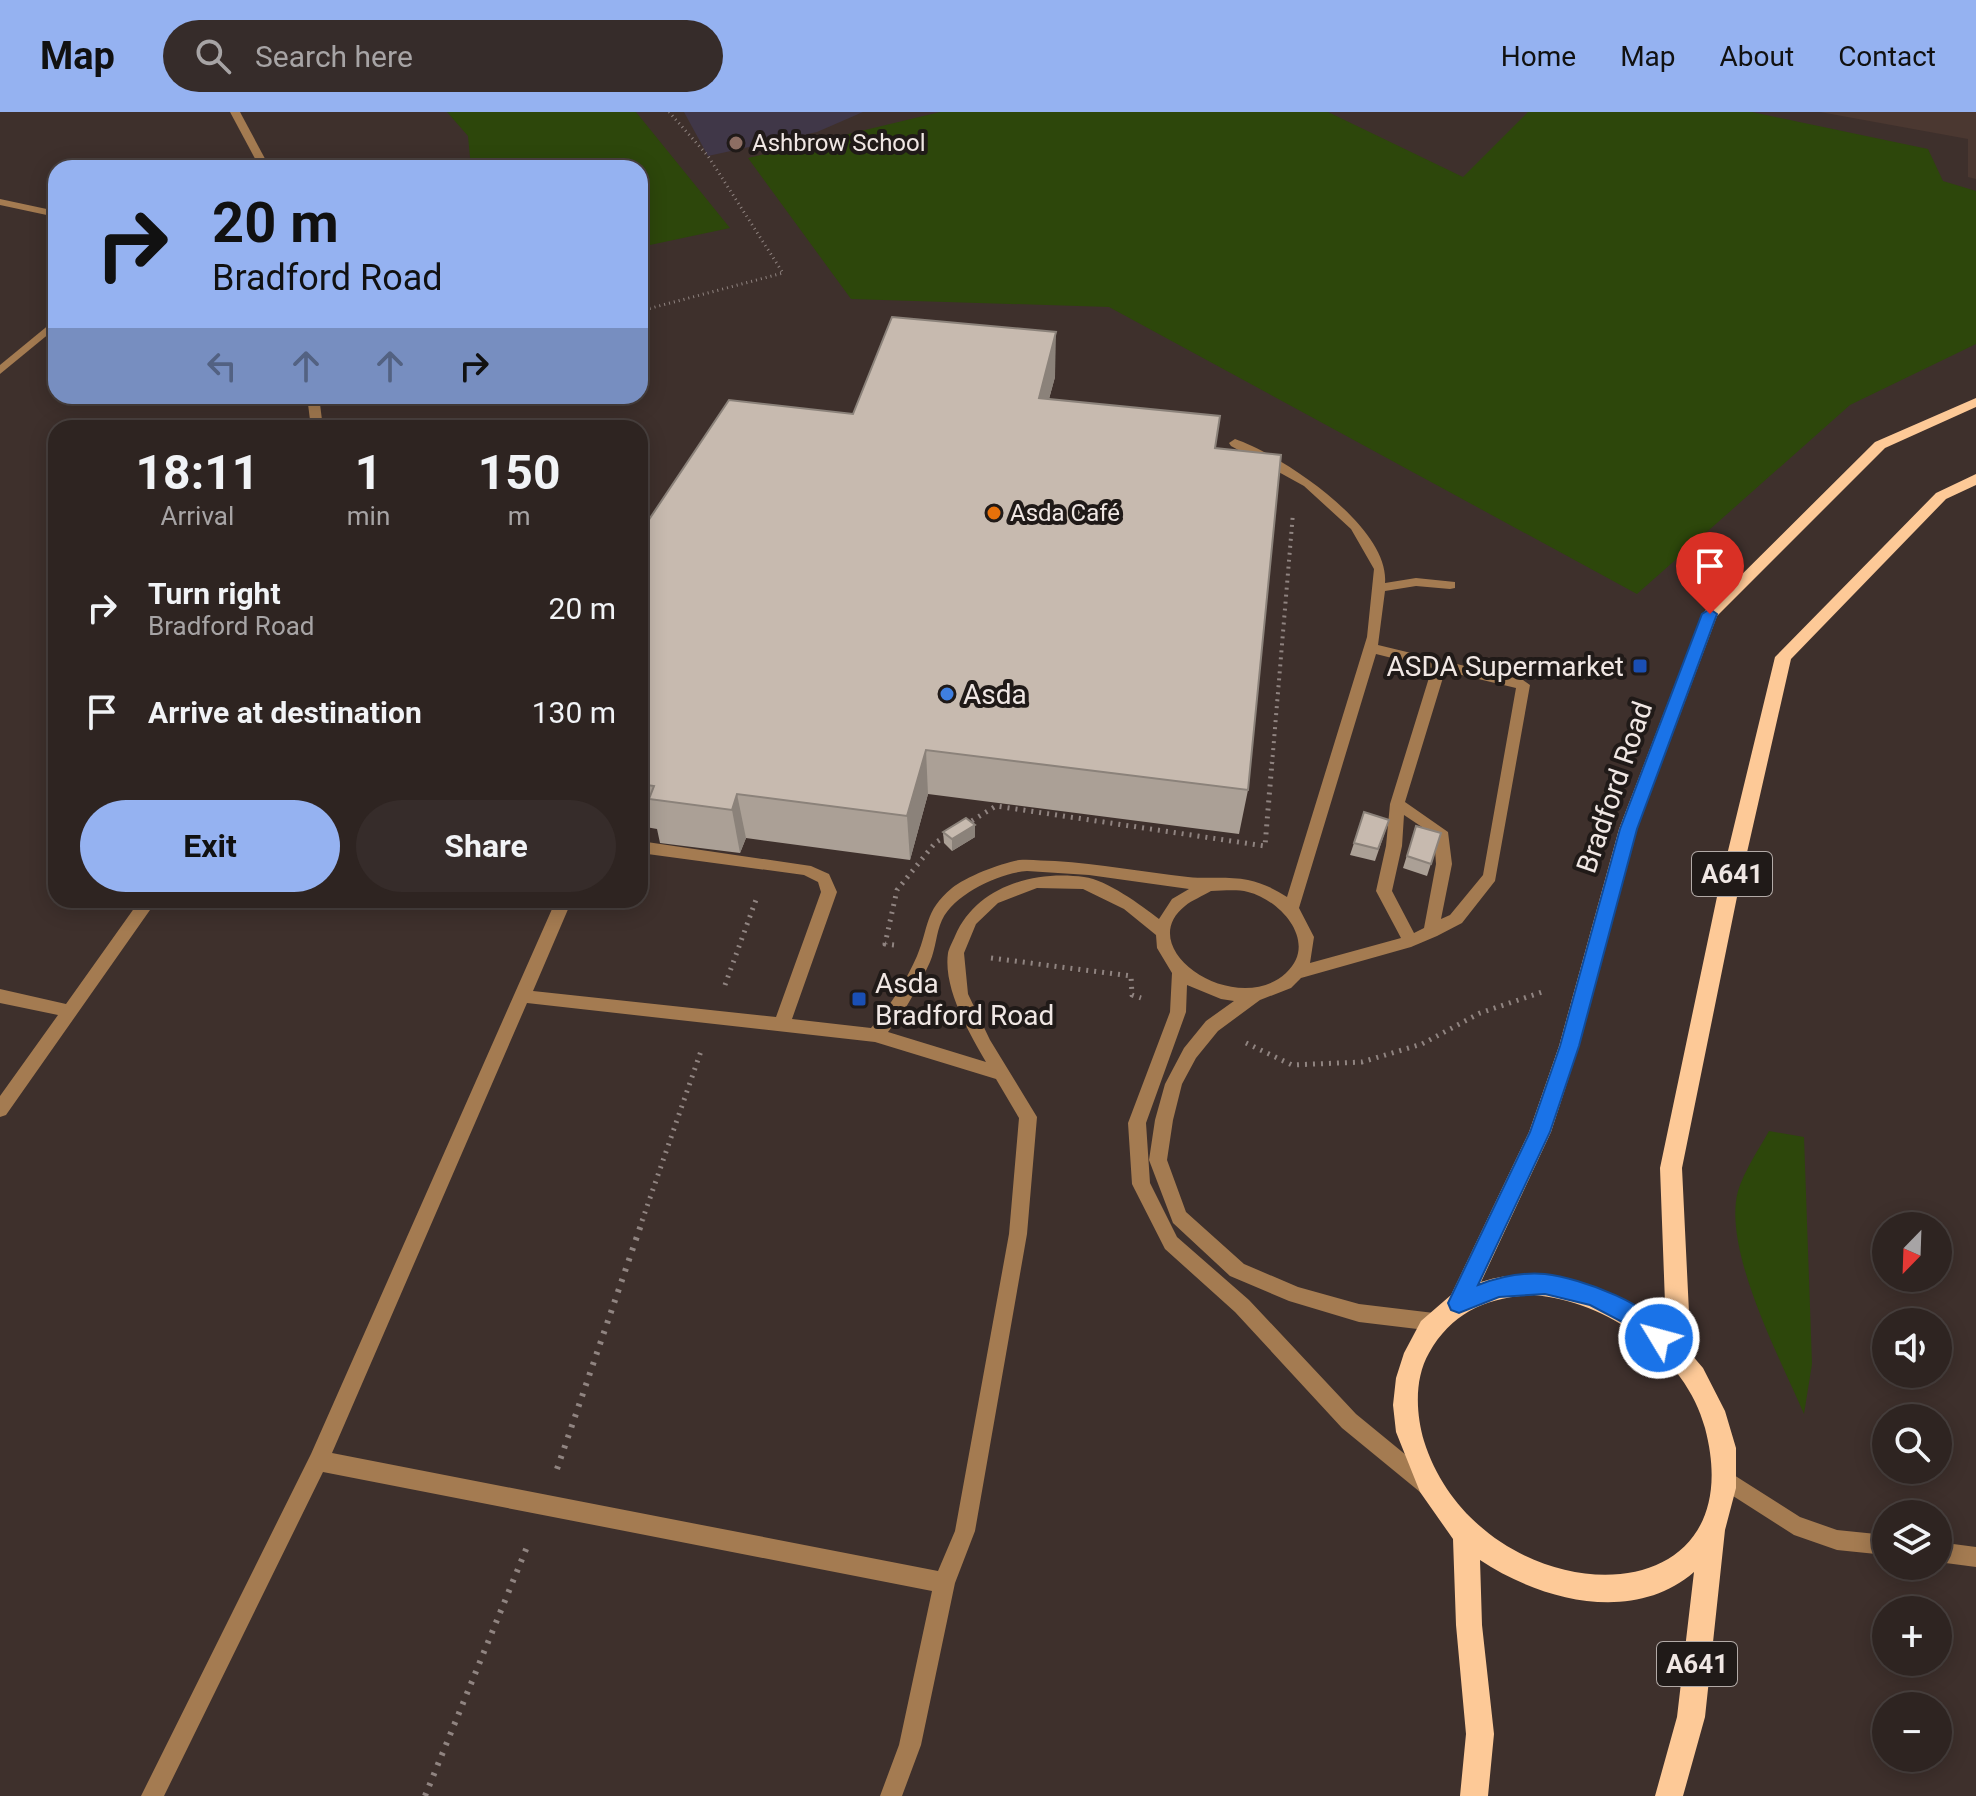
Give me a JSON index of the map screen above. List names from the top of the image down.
{
  "streets": {
    "main road": ["Bradford Road", "A641"]
  },
  "crossings": [
    ["Bradford Road", "A641"]
  ],
  "places": {
    "other": ["Ashbrow School", "Asda Café", "Asda"],
    "transit": ["ASDA Supermarket", "Asda Bradford Road"]
  },
  "north": "bottom left",
  "page": {
    "header": "Map",
    "search": "Search here",
    "nav": [
      "Home",
      "Map",
      "About",
      "Contact"
    ],
    "turn": ["20 m", "Bradford Road"],
    "eta": [
      "18:11",
      "Arrival",
      "1",
      "min",
      "150",
      "m"
    ],
    "list": [
      {
        "name": "Turn right",
        "note": "Bradford Road",
        "value": "20 m"
      },
      {
        "name": "Arrive at destination",
        "value": "130 m"
      }
    ],
    "buttons": ["Exit", "Share"],
    "map_buttons": ["+", "−"]
  }
}
